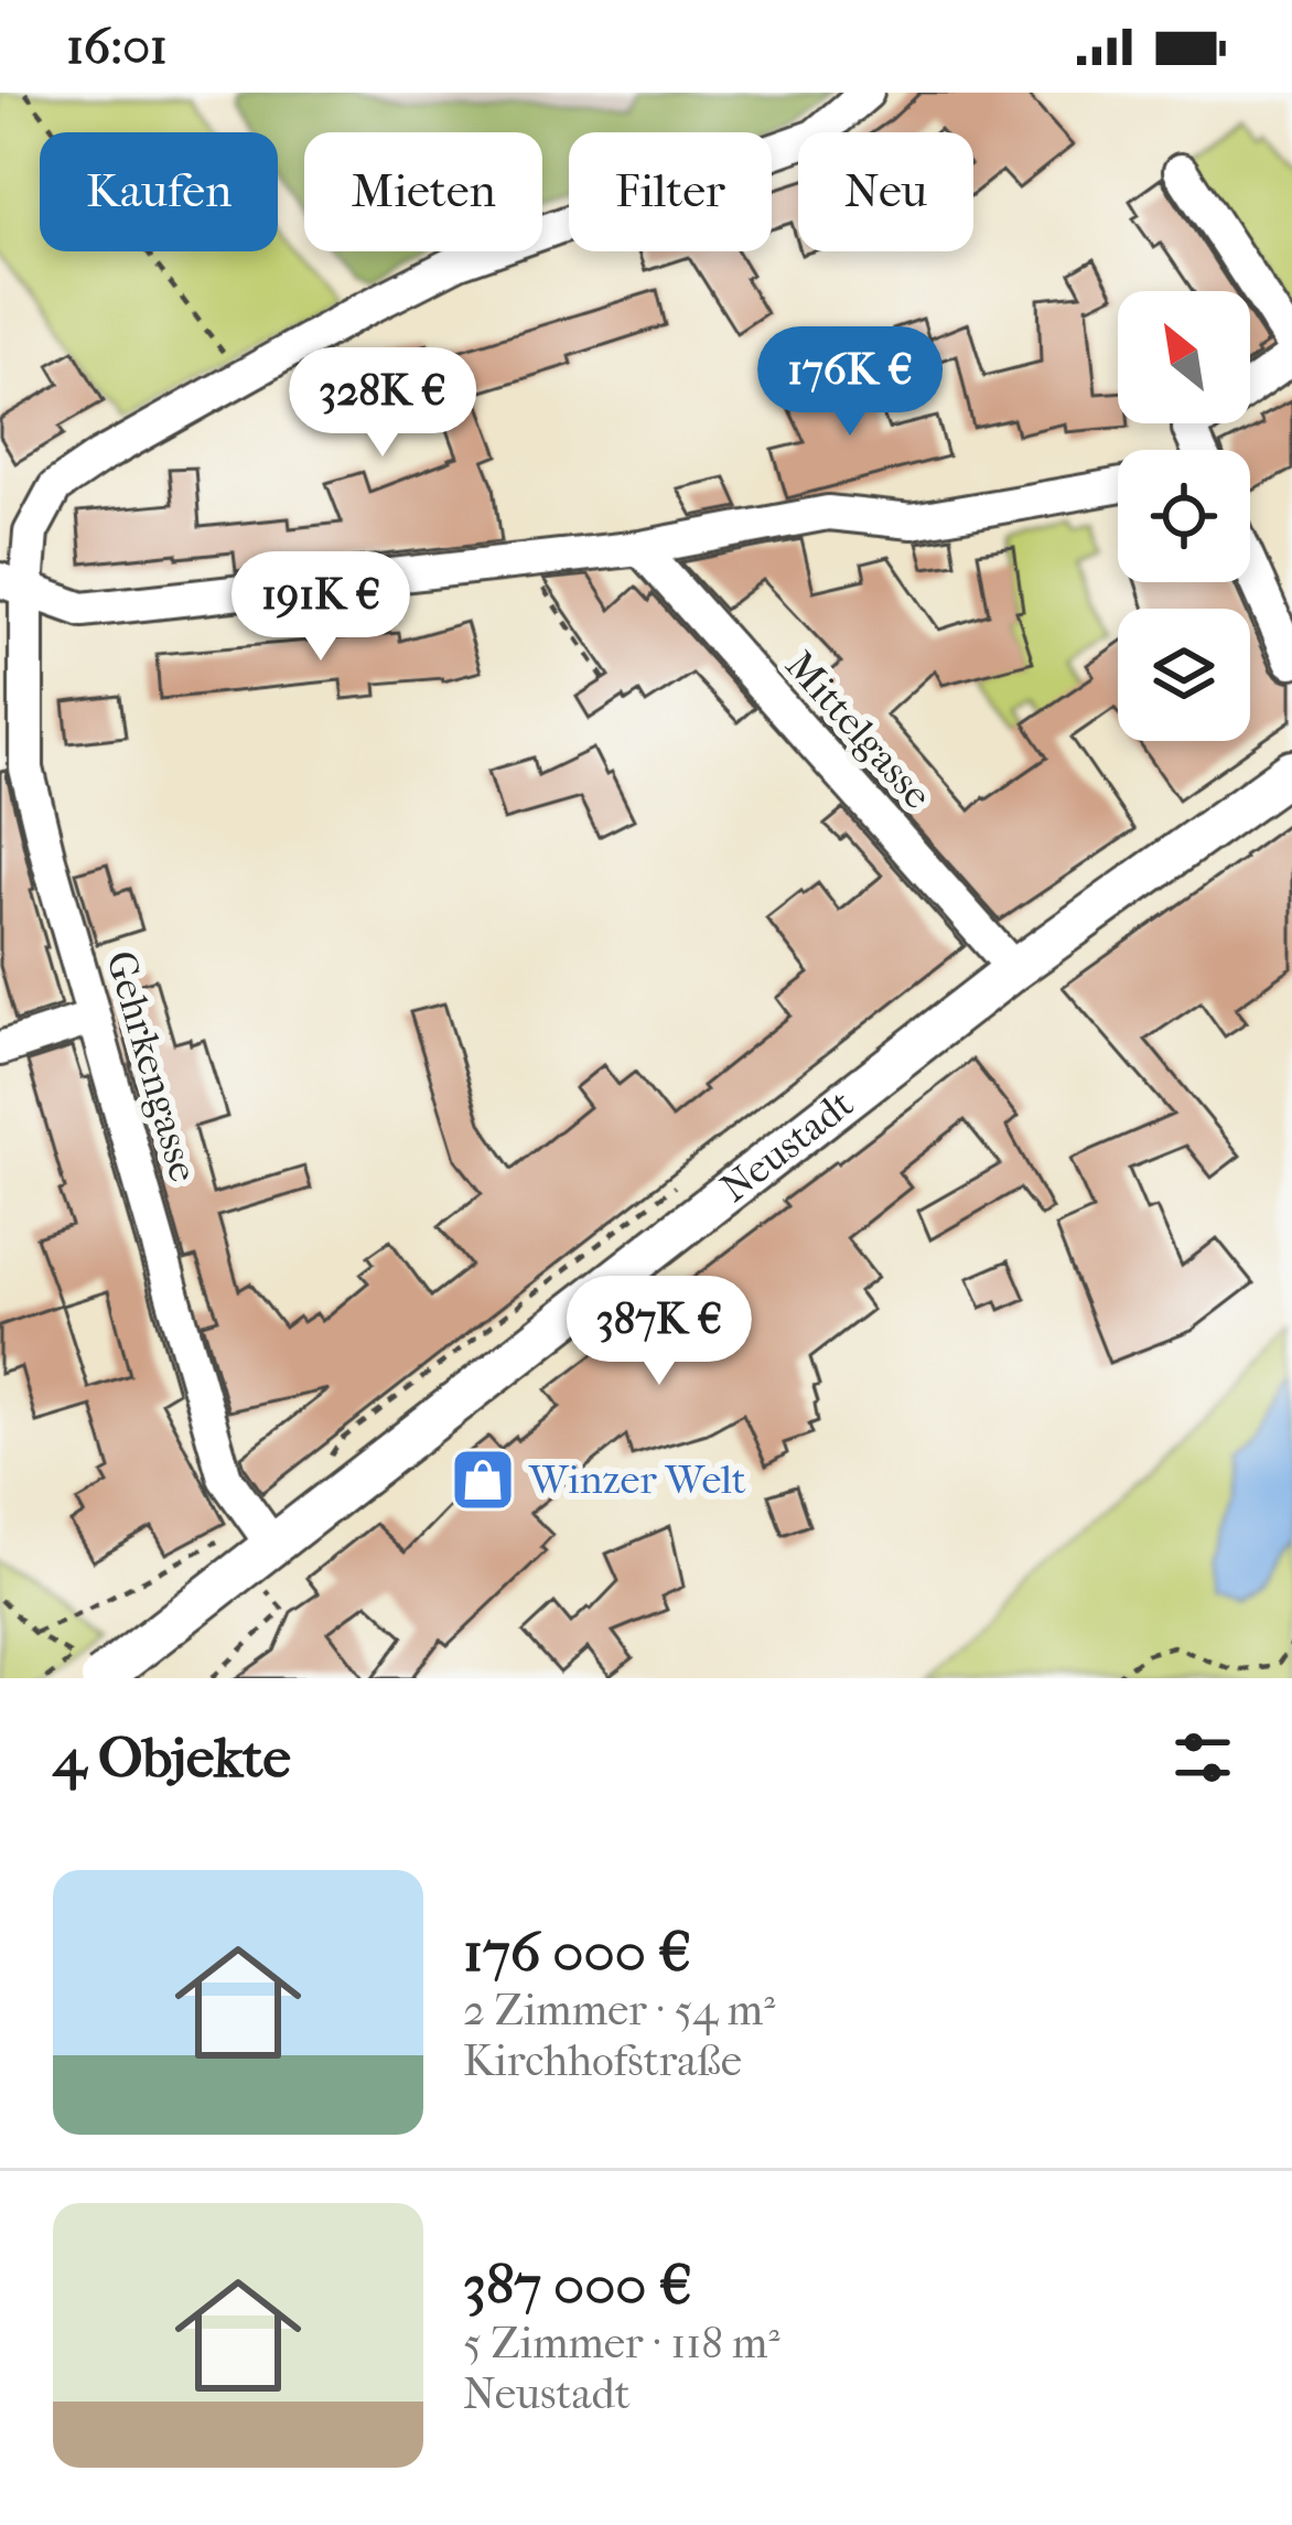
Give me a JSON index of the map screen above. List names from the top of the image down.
{
  "streets": {
    "main road": ["Neustadt"],
    "street": ["Mittelgasse", "Gehrkengasse"]
  },
  "crossings": [
    ["Mittelgasse", "Neustadt"],
    ["Gehrkengasse", "Neustadt"]
  ],
  "places": {
    "shop": ["Winzer Welt"]
  },
  "north": "top left",
  "page": {
    "status": "16:01",
    "chip": [
      "Kaufen",
      "Mieten",
      "Filter",
      "Neu"
    ],
    "price": [
      "176K €",
      "328K €",
      "191K €",
      "387K €"
    ],
    "heading": "4 Objekte",
    "list": [
      {
        "name": "176 000 €",
        "note": "2 Zimmer · 54 m² · Kirchhofstraße"
      },
      {
        "name": "387 000 €",
        "note": "5 Zimmer · 118 m² · Neustadt"
      }
    ]
  }
}
